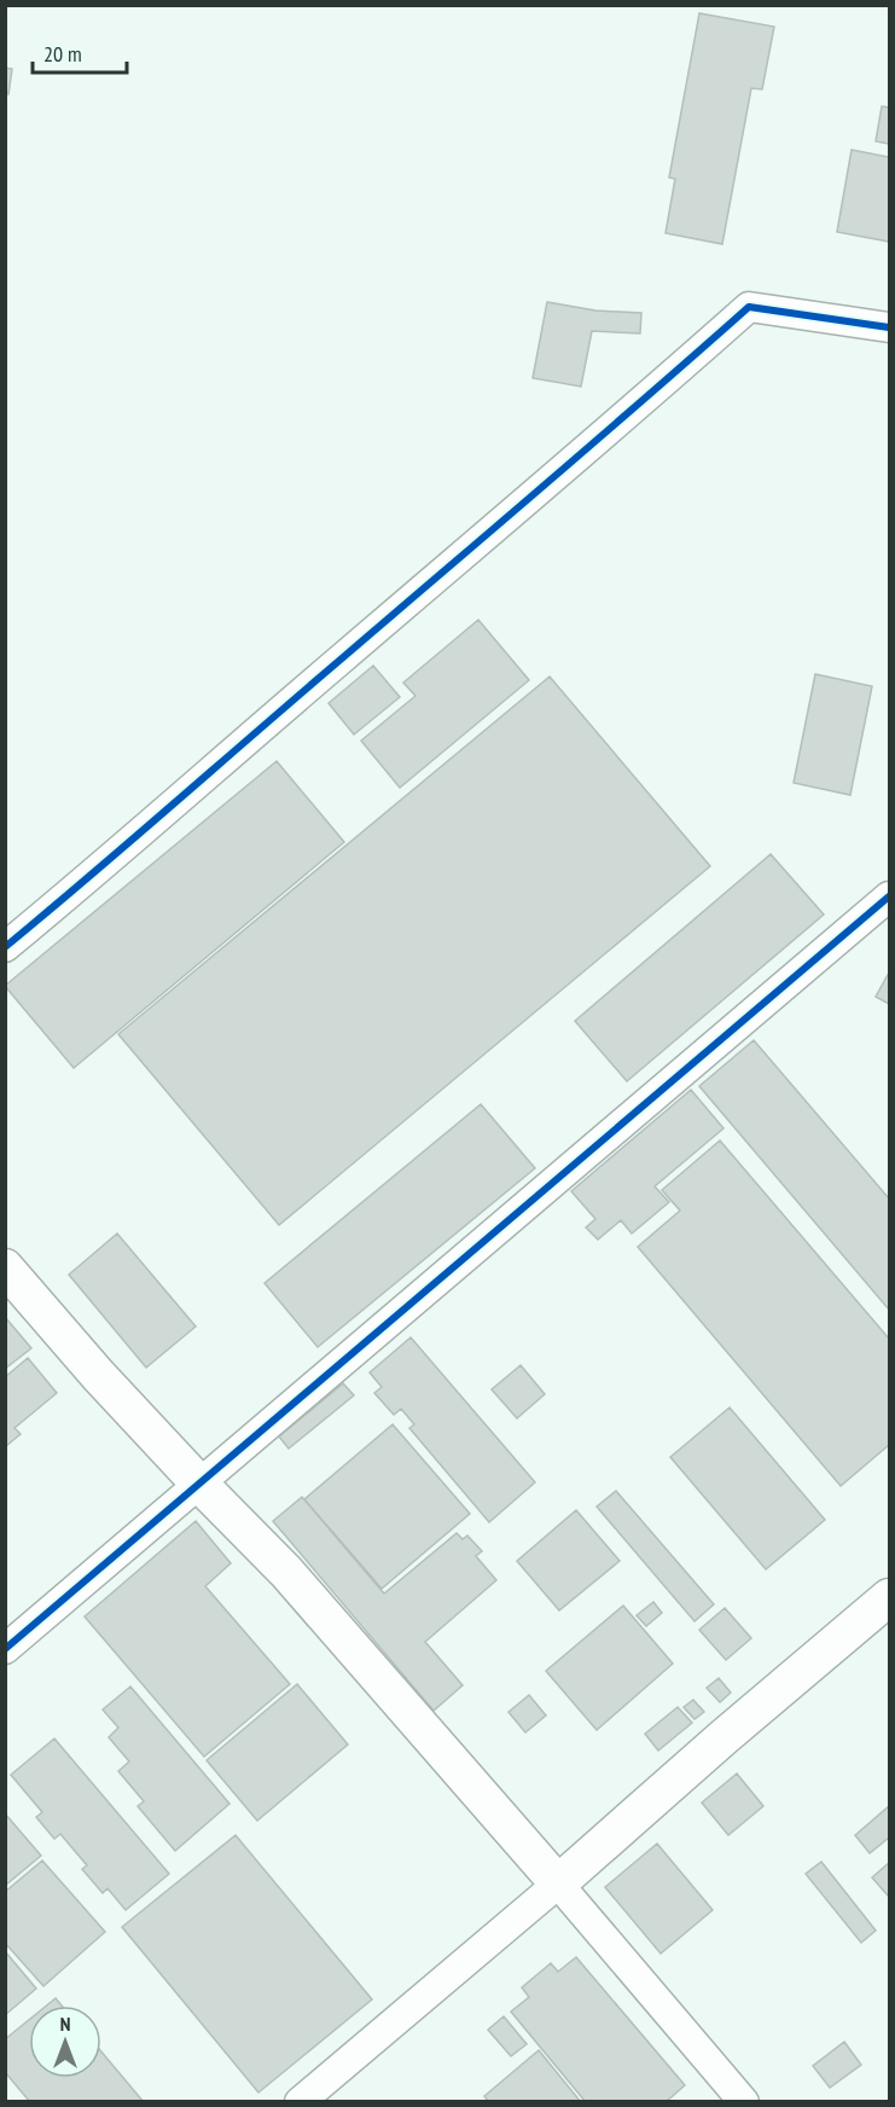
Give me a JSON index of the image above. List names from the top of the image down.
{
  "scale_bar": "20 m",
  "north": "top"
}
